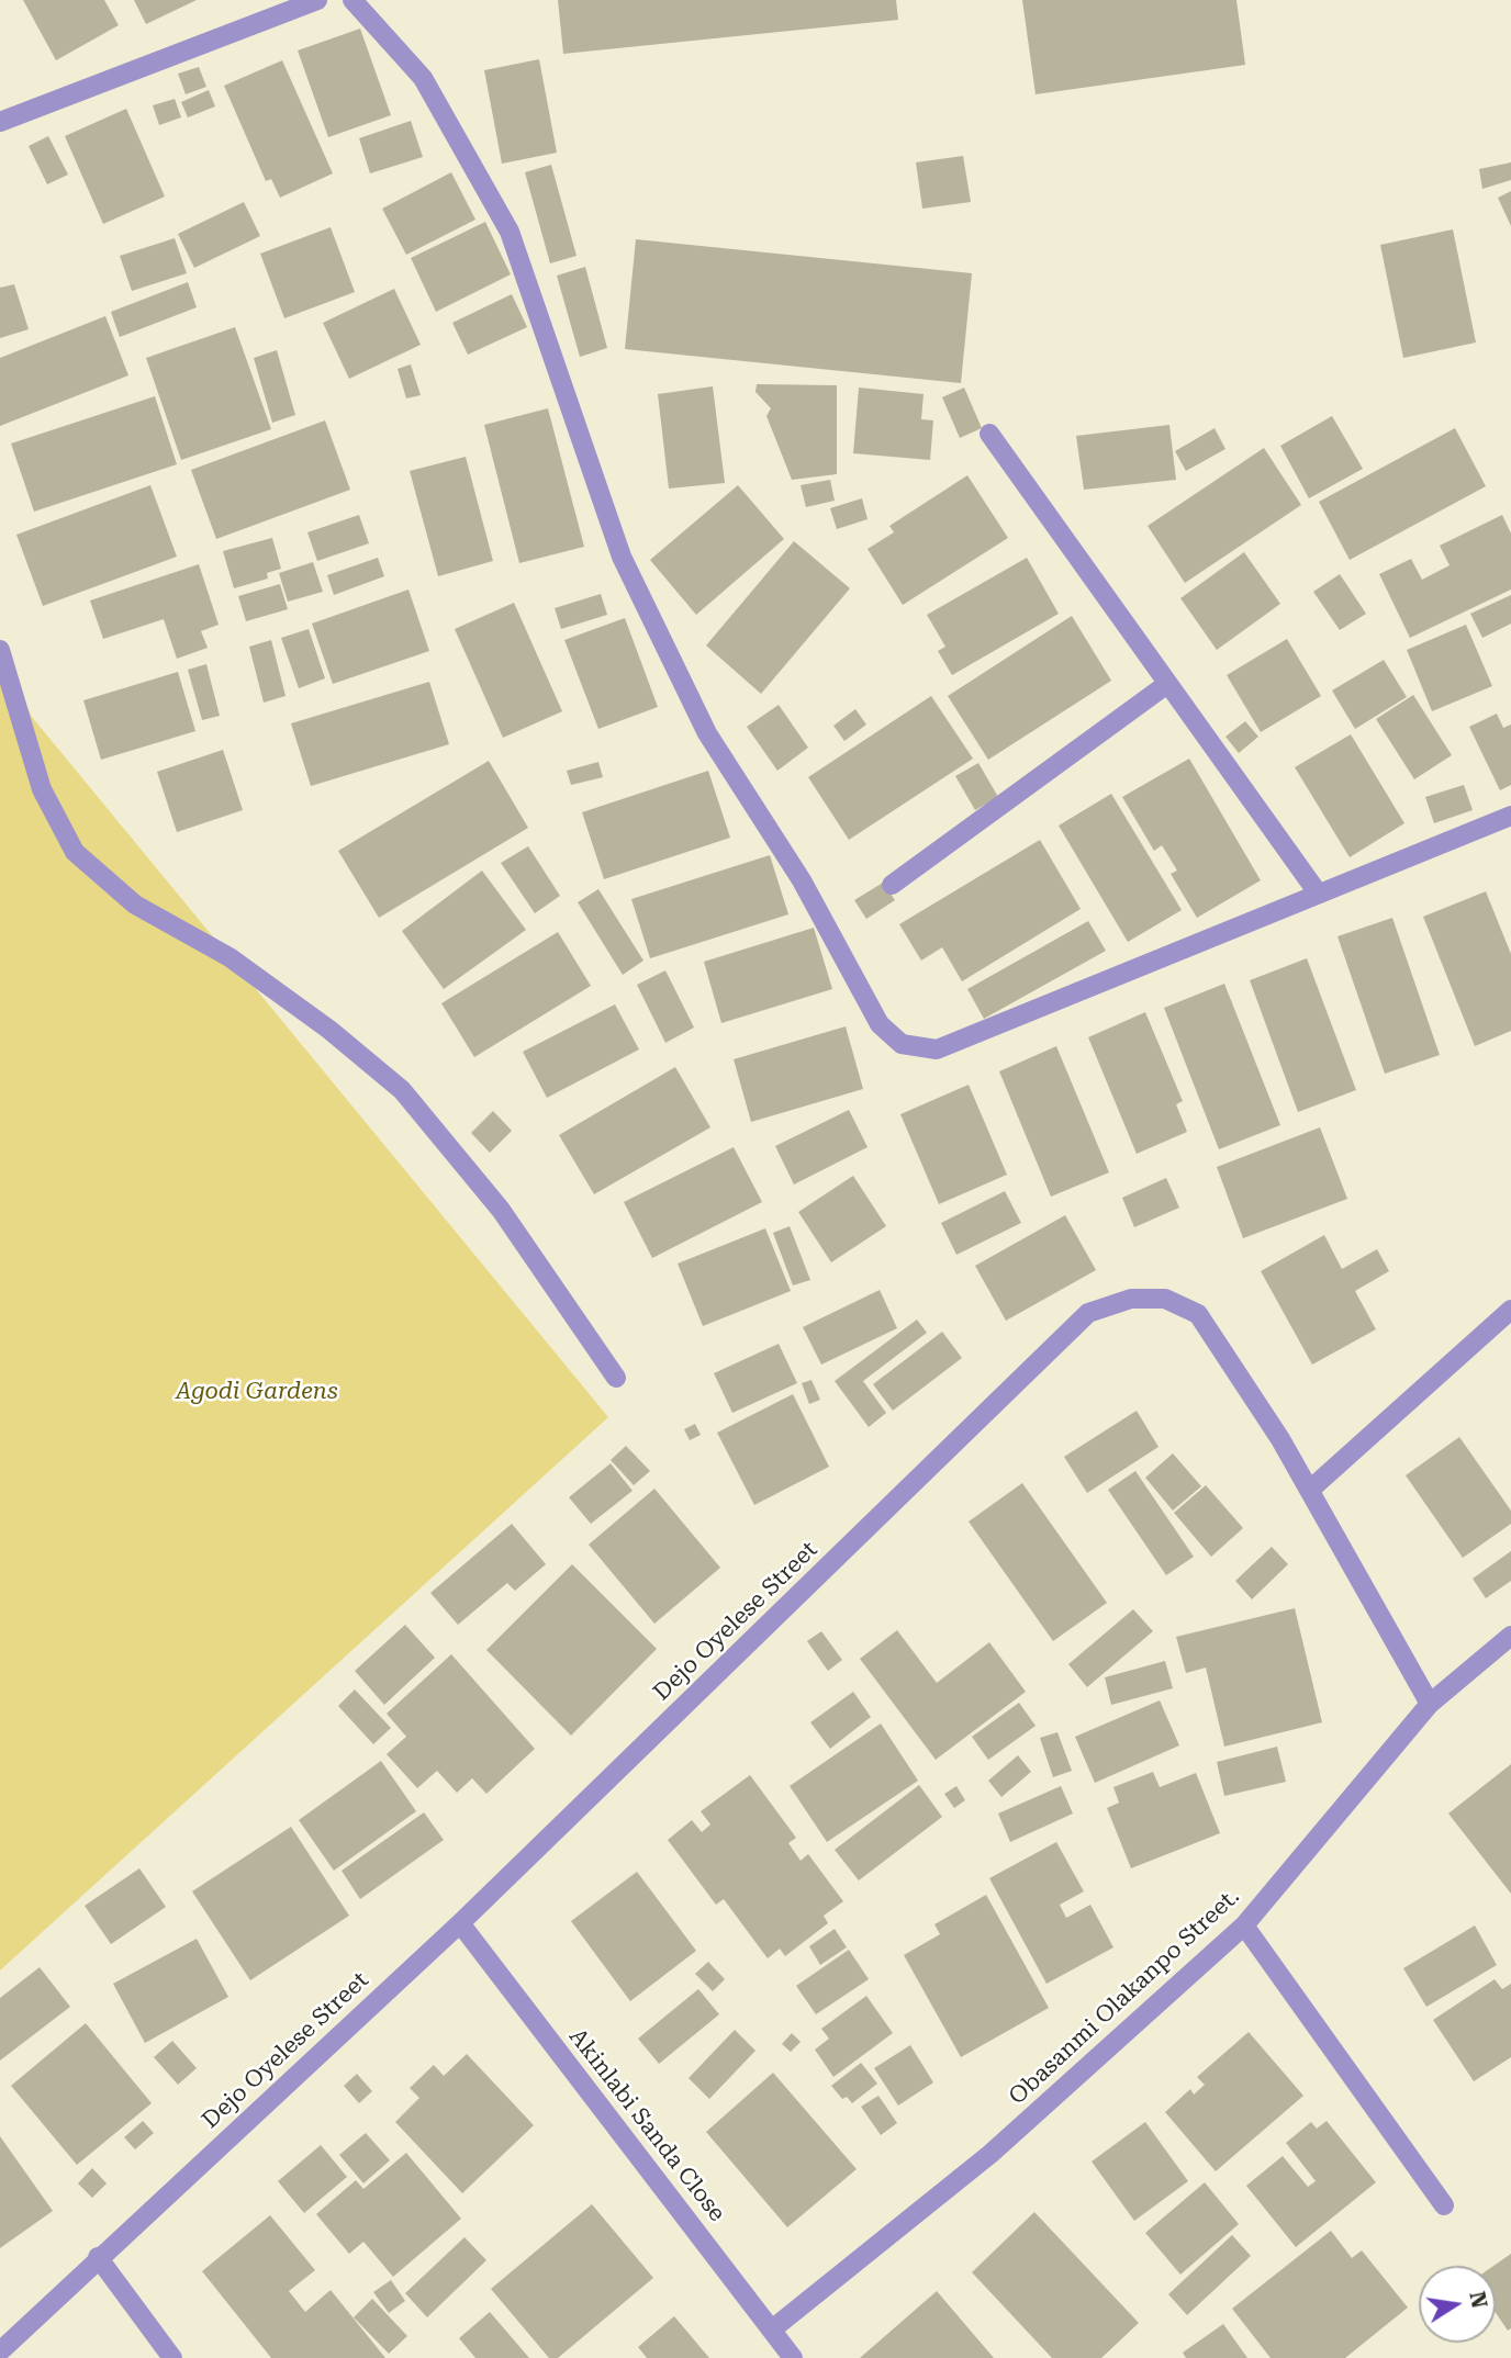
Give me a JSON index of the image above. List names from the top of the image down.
{
  "streets": {
    "street": ["Dejo Oyelese Street", "Obasanmi Olakanpo Street.", "Akinlabi Sanda Close"]
  },
  "crossings": [
    ["Dejo Oyelese Street", "Obasanmi Olakanpo Street."],
    ["Dejo Oyelese Street", "Akinlabi Sanda Close"],
    ["Obasanmi Olakanpo Street.", "Akinlabi Sanda Close"]
  ],
  "parks": ["Agodi Gardens"],
  "north": "right"
}
